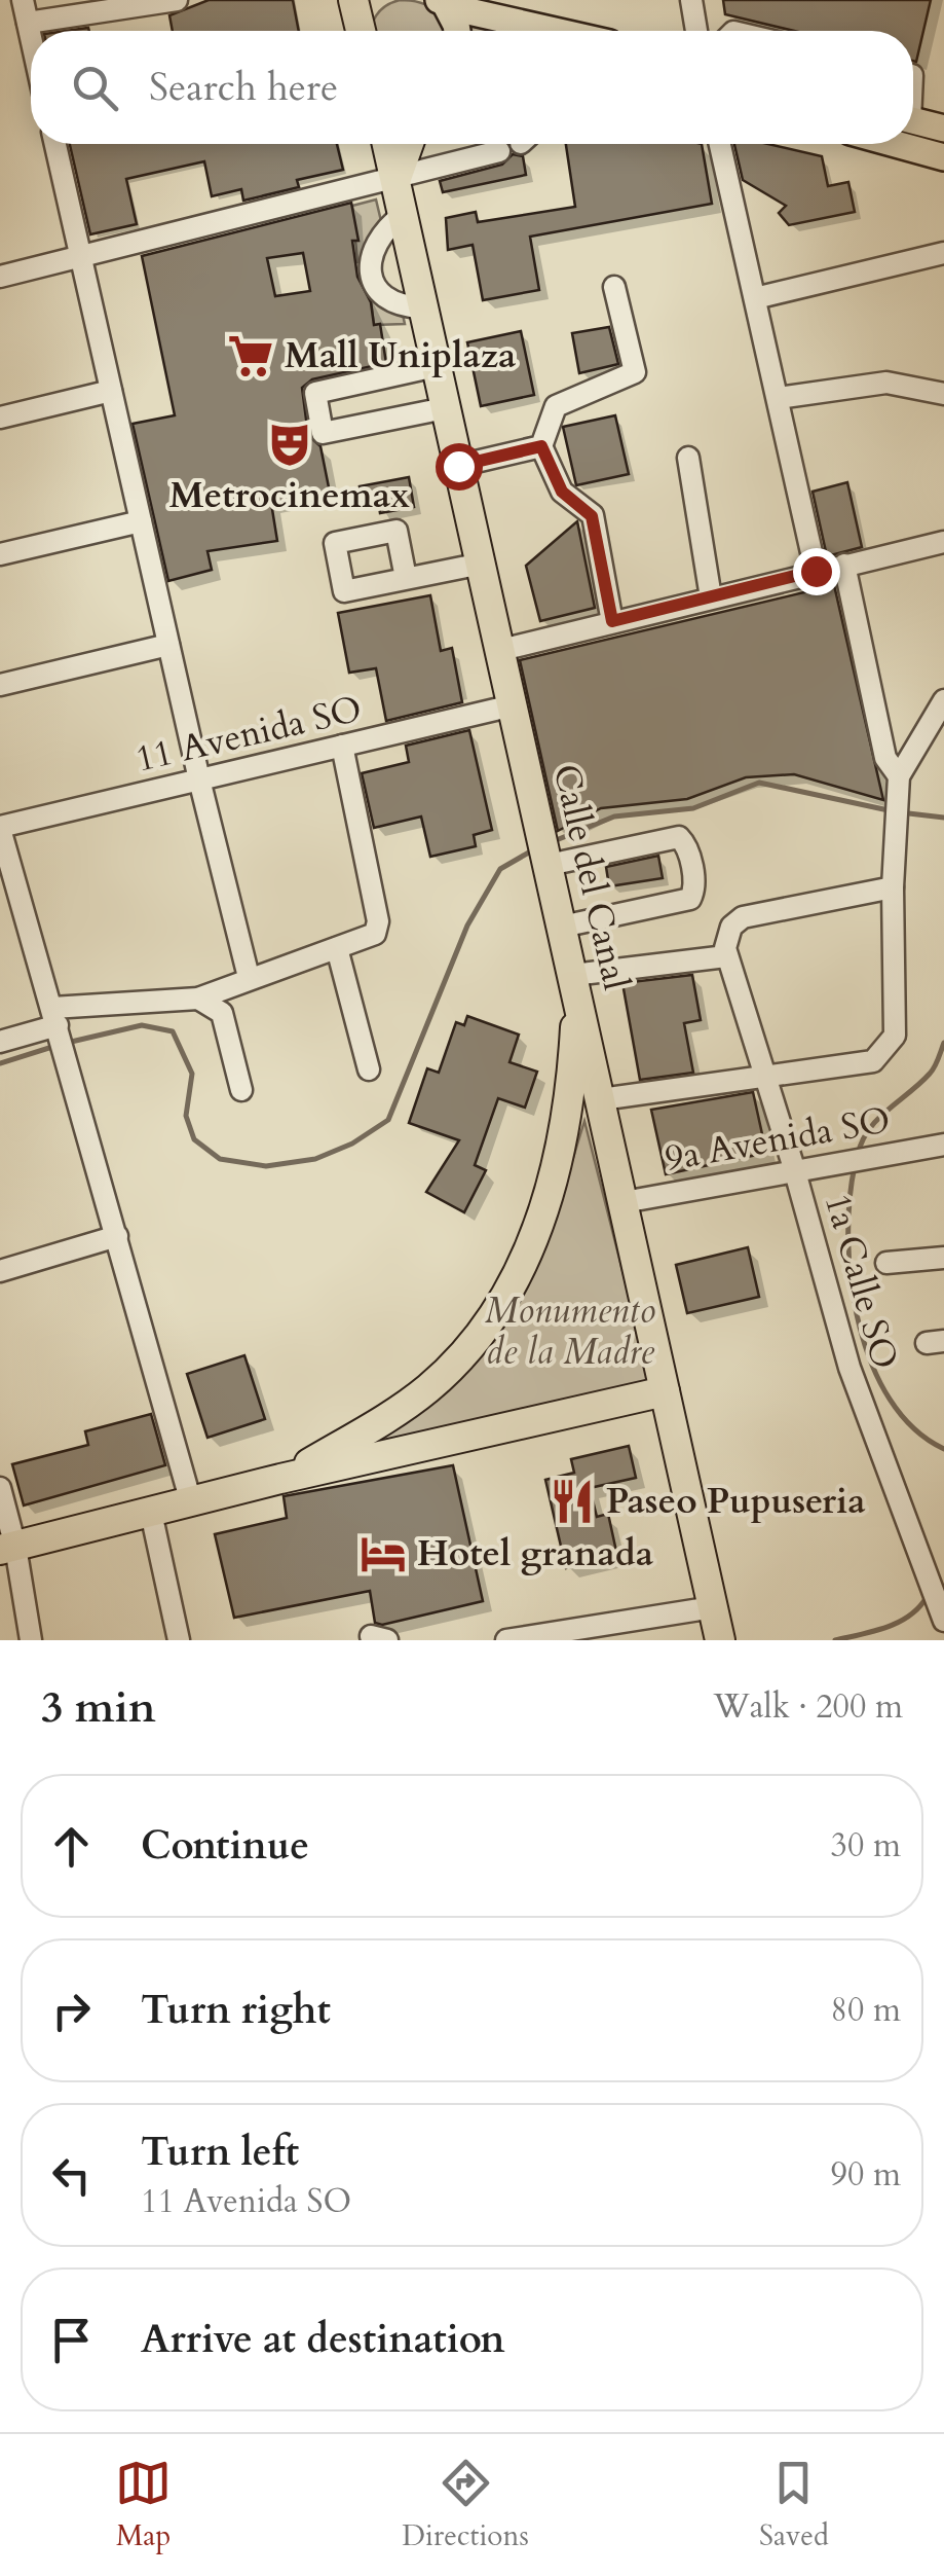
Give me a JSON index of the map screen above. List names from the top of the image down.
{
  "streets": {
    "highway": ["Calle del Canal"],
    "street": ["11 Avenida SO", "9a Avenida SO", "1a Calle SO"]
  },
  "crossings": [
    ["11 Avenida SO", "Calle del Canal"],
    ["Calle del Canal", "9a Avenida SO"],
    ["9a Avenida SO", "1a Calle SO"]
  ],
  "parks": ["Monumento de la Madre"],
  "places": {
    "supermarket": ["Mall Uniplaza"],
    "theatre": ["Metrocinemax"],
    "restaurant": ["Paseo Pupuseria"],
    "hotel": ["Hotel granada"]
  },
  "page": {
    "search": "Search here",
    "heading": ["3 min", "Walk · 200 m"],
    "list": [
      ["Continue", "30 m"],
      ["Turn right", "80 m"],
      ["Turn left", "11 Avenida SO", "90 m"],
      "Arrive at destination"
    ],
    "nav": ["Map", "Directions", "Saved"]
  }
}
